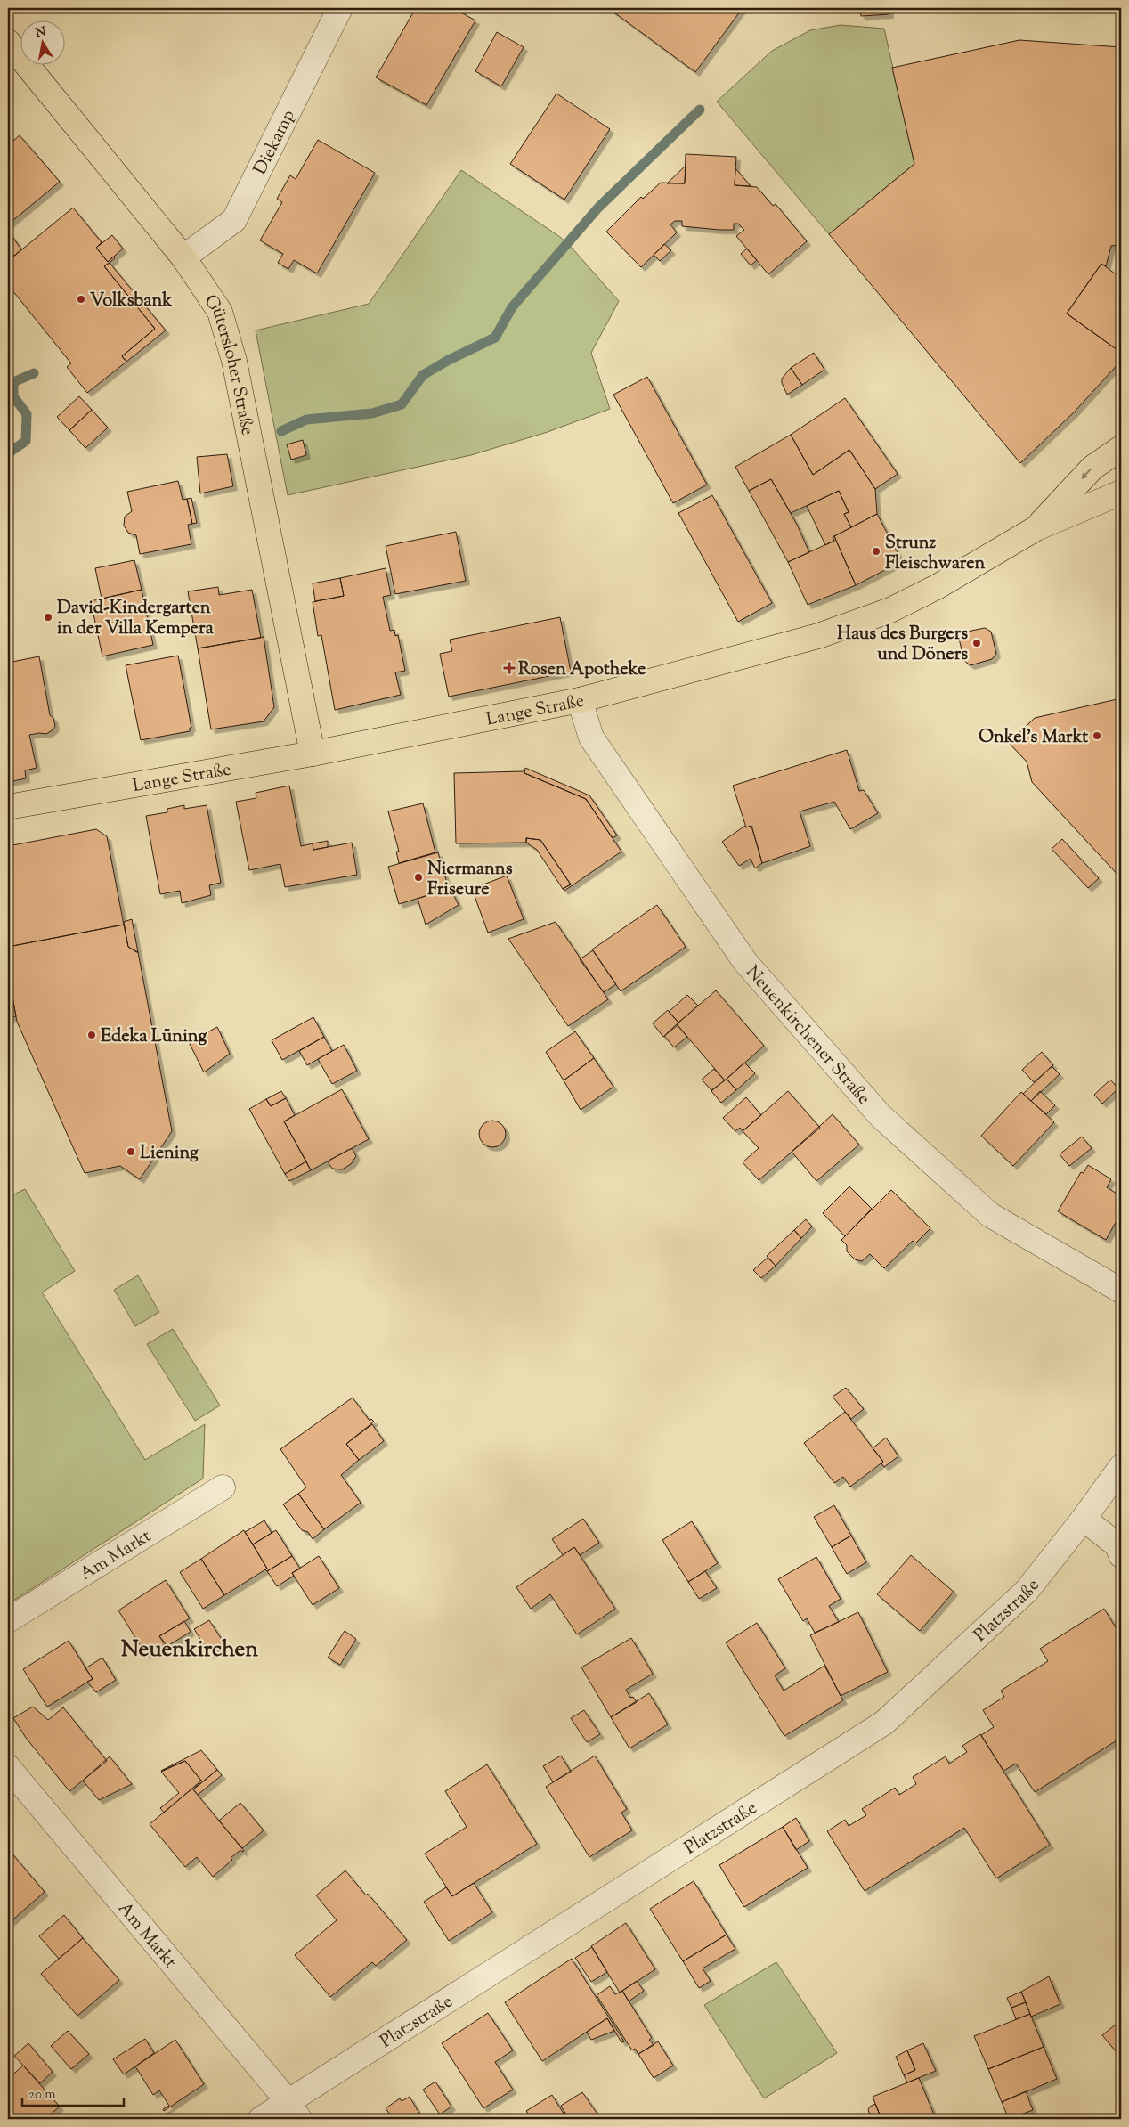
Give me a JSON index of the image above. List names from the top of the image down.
{
  "streets": {
    "main road": ["Gütersloher Straße", "Lange Straße"],
    "street": [
      "Diekamp",
      "Neuenkirchener Straße",
      "Am Markt",
      "Platzstraße"
    ]
  },
  "crossings": [
    ["Diekamp", "Gütersloher Straße"],
    ["Gütersloher Straße", "Lange Straße"],
    ["Lange Straße", "Neuenkirchener Straße"],
    ["Am Markt", "Platzstraße"]
  ],
  "districts": ["Neuenkirchen"],
  "places": {
    "other": [
      "Volksbank",
      "Strunz Fleischwaren",
      "David-Kindergarten in der Villa Kempera",
      "Haus des Burgers und Döners",
      "Onkel's Markt",
      "Niermanns Friseure",
      "Edeka Lüning",
      "Liening"
    ],
    "health": ["Rosen Apotheke"]
  },
  "scale_bar": "20 m",
  "north": "top"
}
